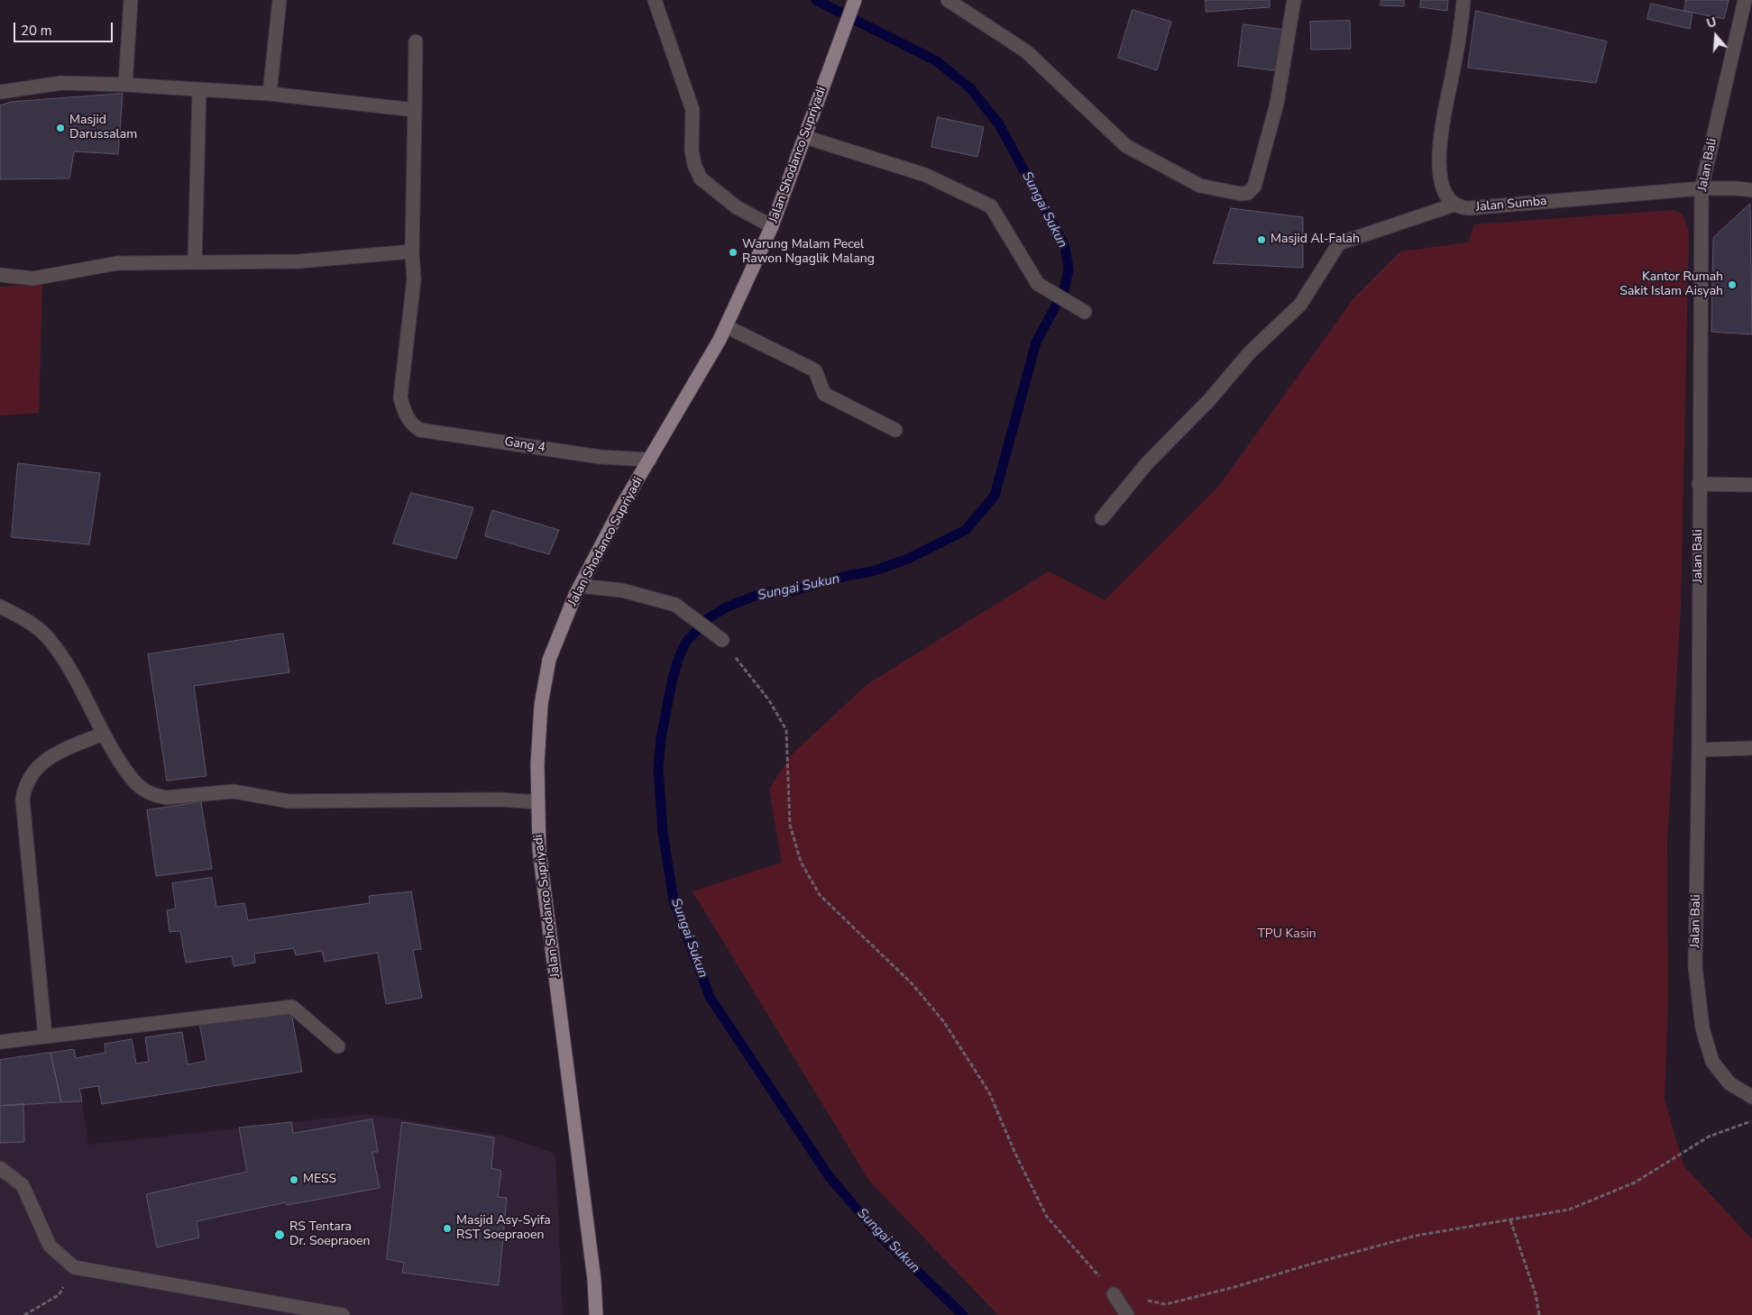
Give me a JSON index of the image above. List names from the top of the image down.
{
  "streets": {
    "main road": ["Jalan Shodanco Supriyadi"],
    "street": ["Jalan Bali", "Jalan Sumba", "Gang 4"]
  },
  "crossings": [
    ["Jalan Shodanco Supriyadi", "Gang 4"],
    ["Jalan Bali", "Jalan Sumba"]
  ],
  "water": ["Sungai Sukun"],
  "parks": ["TPU Kasin"],
  "places": [
    "Masjid Darussalam",
    "Masjid Al-Falah",
    "Warung Malam Pecel Rawon Ngaglik Malang",
    "Kantor Rumah Sakit Islam Aisyah",
    "MESS",
    "Masjid Asy-Syifa RST Soepraoen",
    "RS Tentara Dr. Soepraoen"
  ],
  "scale_bar": "20 m",
  "north": "top"
}
